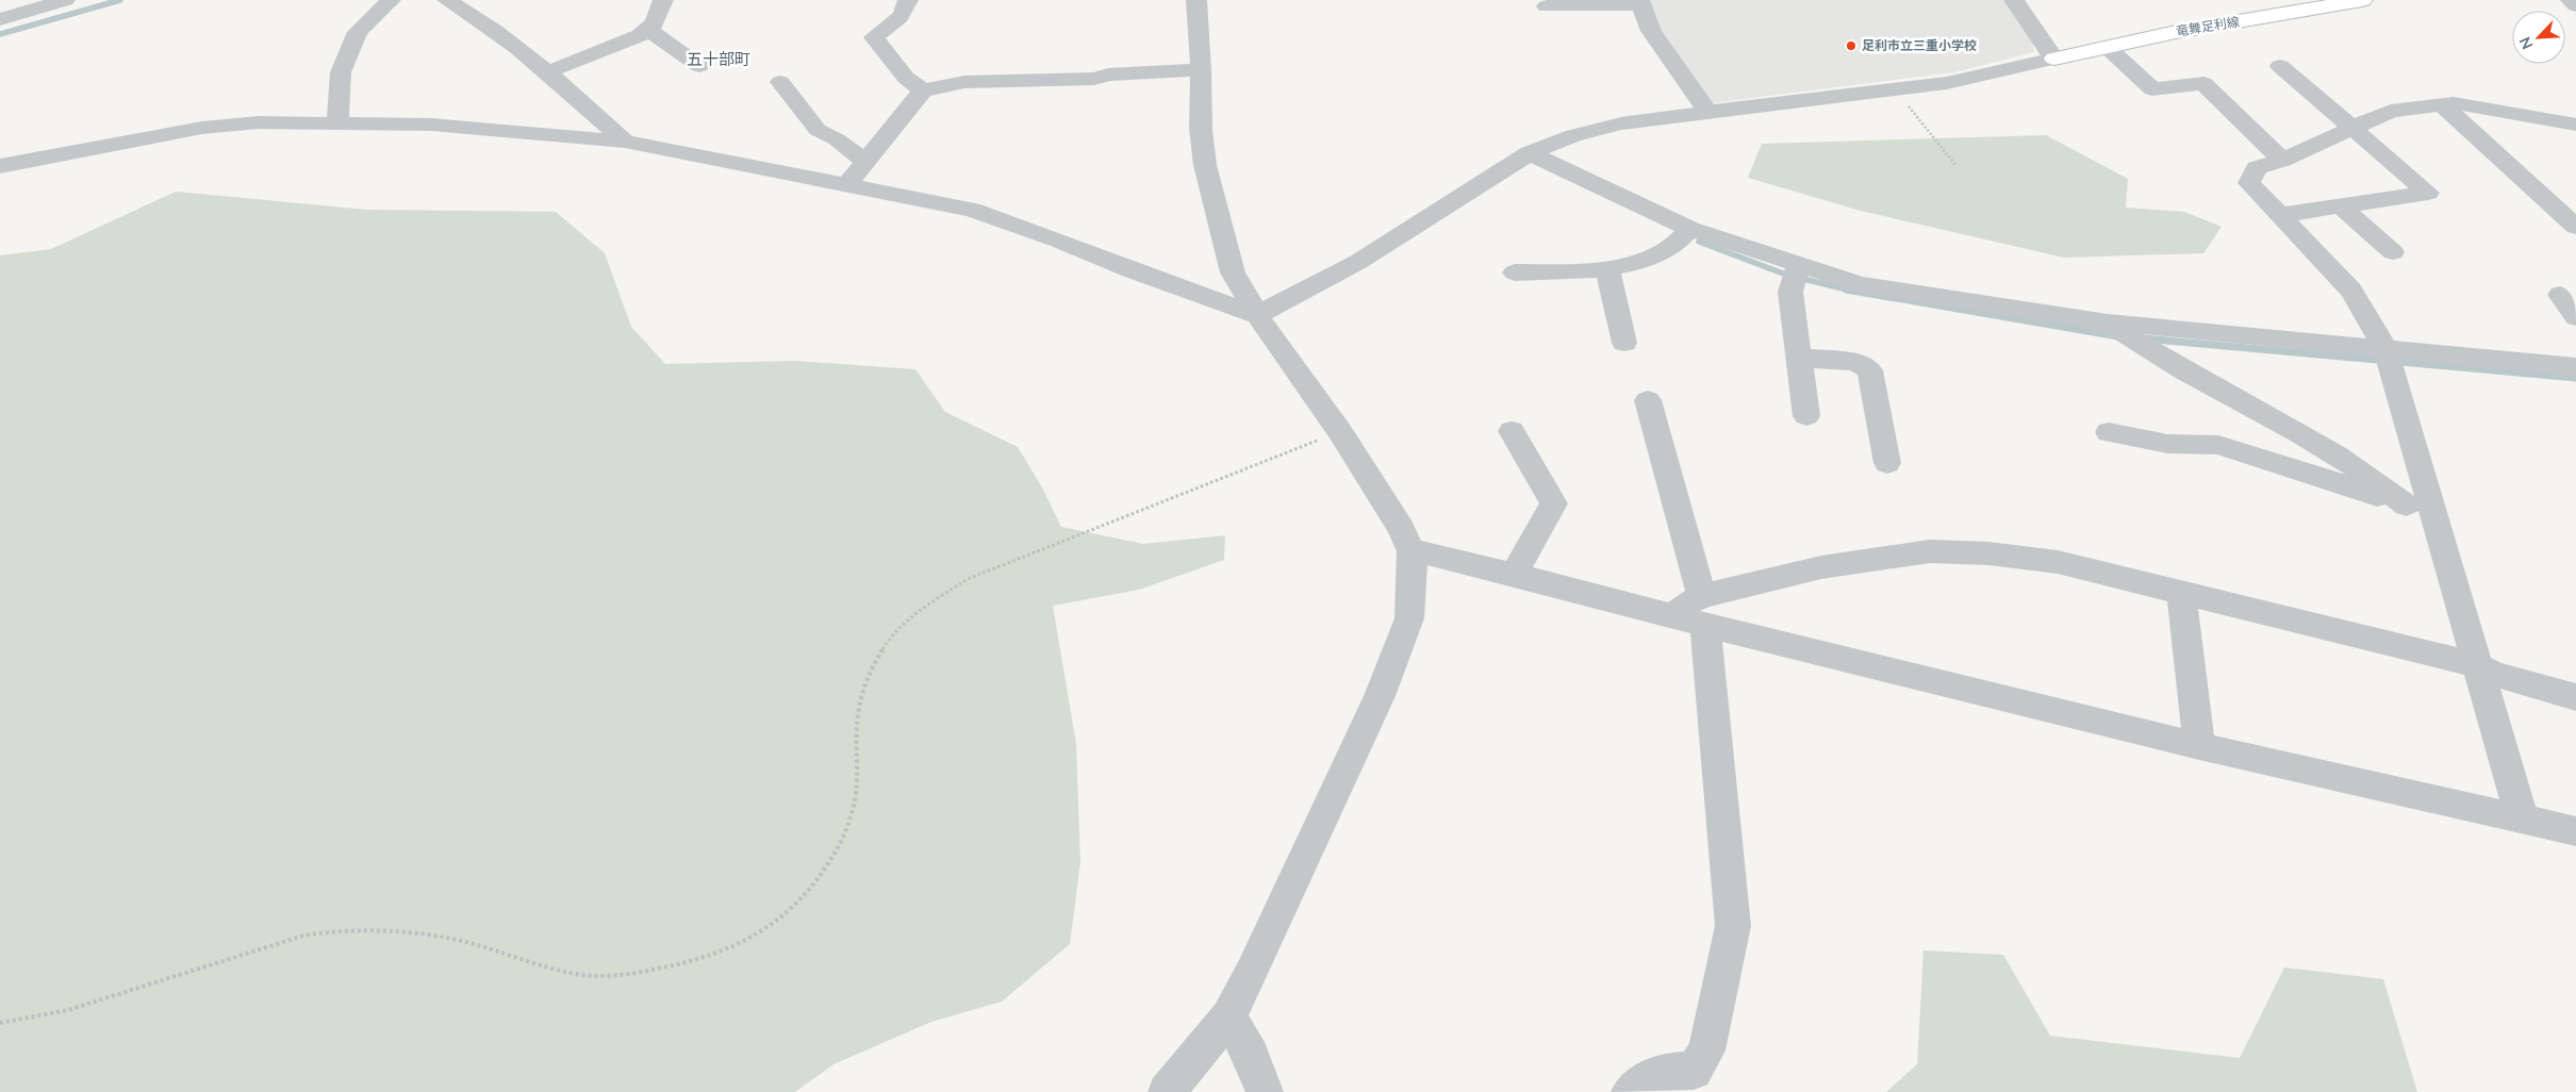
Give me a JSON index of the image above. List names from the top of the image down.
{
  "streets": {
    "main road": ["竜舞足利線"]
  },
  "districts": ["五十部町"],
  "places": ["足利市立三重小学校"],
  "north": "bottom left"
}
